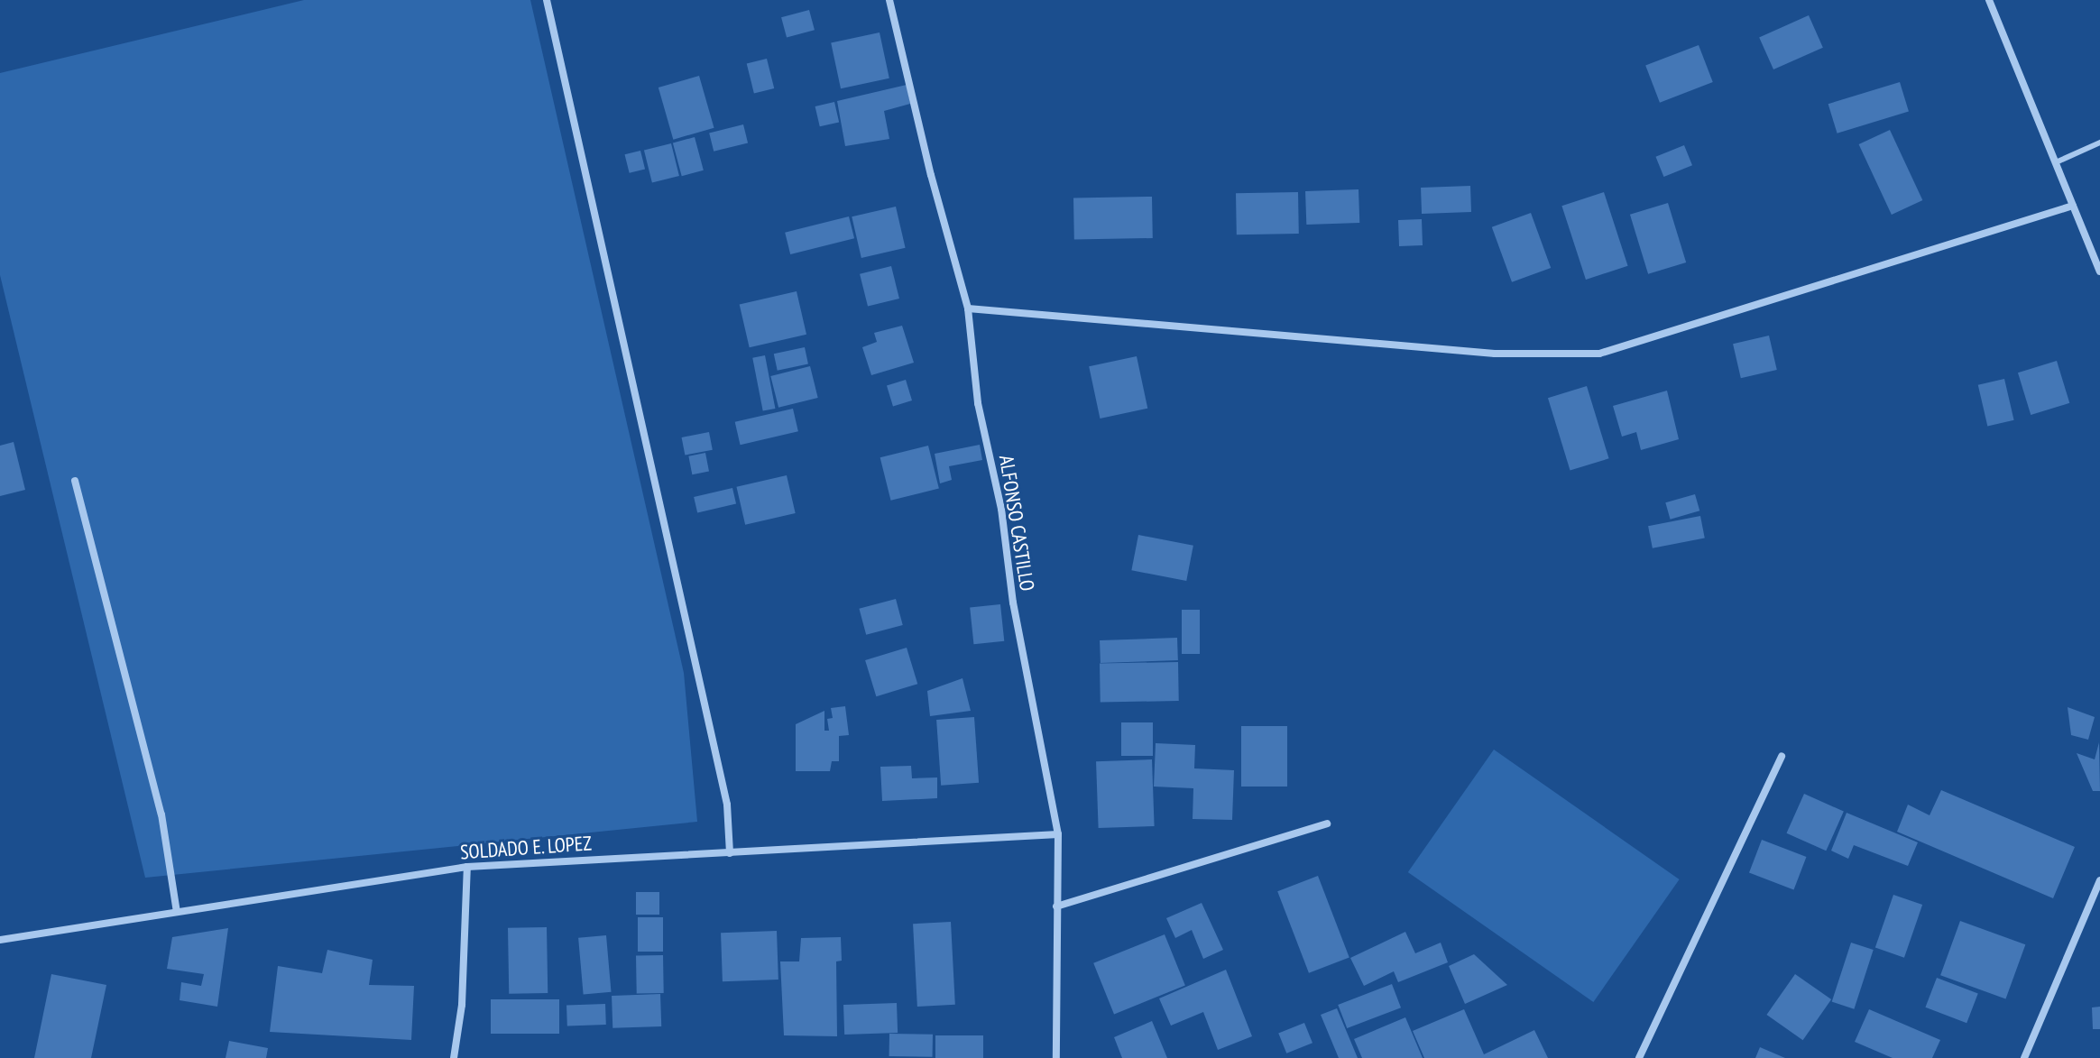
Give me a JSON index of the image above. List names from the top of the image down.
{
  "streets": {
    "street": ["ALFONSO CASTILLO", "SOLDADO E. LOPEZ"]
  },
  "crossings": [
    ["ALFONSO CASTILLO", "SOLDADO E. LOPEZ"]
  ]
}
